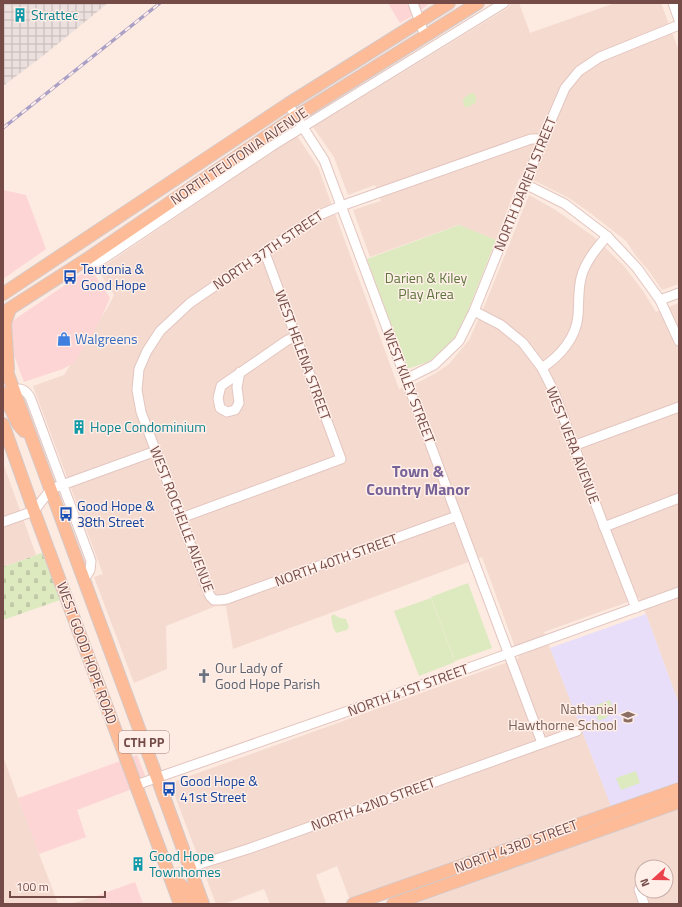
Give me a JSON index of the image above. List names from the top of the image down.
{
  "streets": {
    "main road": [
      "NORTH TEUTONIA AVENUE",
      "WEST GOOD HOPE ROAD",
      "CTH PP",
      "NORTH 43RD STREET"
    ],
    "street": [
      "NORTH DARIEN STREET",
      "NORTH 37TH STREET",
      "WEST HELENA STREET",
      "WEST KILEY STREET",
      "WEST VERA AVENUE",
      "WEST ROCHELLE AVENUE",
      "NORTH 40TH STREET",
      "NORTH 41ST STREET",
      "NORTH 42ND STREET"
    ]
  },
  "crossings": [
    ["NORTH TEUTONIA AVENUE", "WEST KILEY STREET"],
    ["NORTH DARIEN STREET", "NORTH 37TH STREET"],
    ["NORTH DARIEN STREET", "WEST KILEY STREET"],
    ["NORTH DARIEN STREET", "WEST VERA AVENUE"],
    ["NORTH 37TH STREET", "WEST HELENA STREET"],
    ["NORTH 37TH STREET", "WEST KILEY STREET"],
    ["NORTH 37TH STREET", "WEST ROCHELLE AVENUE"],
    ["WEST HELENA STREET", "WEST ROCHELLE AVENUE"],
    ["WEST KILEY STREET", "NORTH 40TH STREET"],
    ["WEST KILEY STREET", "NORTH 41ST STREET"],
    ["WEST KILEY STREET", "NORTH 42ND STREET"],
    ["WEST VERA AVENUE", "NORTH 41ST STREET"],
    ["WEST ROCHELLE AVENUE", "NORTH 40TH STREET"],
    ["WEST GOOD HOPE ROAD", "NORTH 41ST STREET"],
    ["WEST GOOD HOPE ROAD", "NORTH 42ND STREET"]
  ],
  "districts": ["Town & Country Manor"],
  "parks": ["Darien & Kiley Play Area"],
  "places": {
    "building": ["Strattec", "Hope Condominium", "Good Hope Townhomes"],
    "bus stop": ["Teutonia & Good Hope", "Good Hope & 38th Street", "Good Hope & 41st Street"],
    "shop": ["Walgreens"],
    "church": ["Our Lady of Good Hope Parish"],
    "school or university": ["Nathaniel Hawthorne School"]
  },
  "scale_bar": "100 m",
  "north": "left"
}
